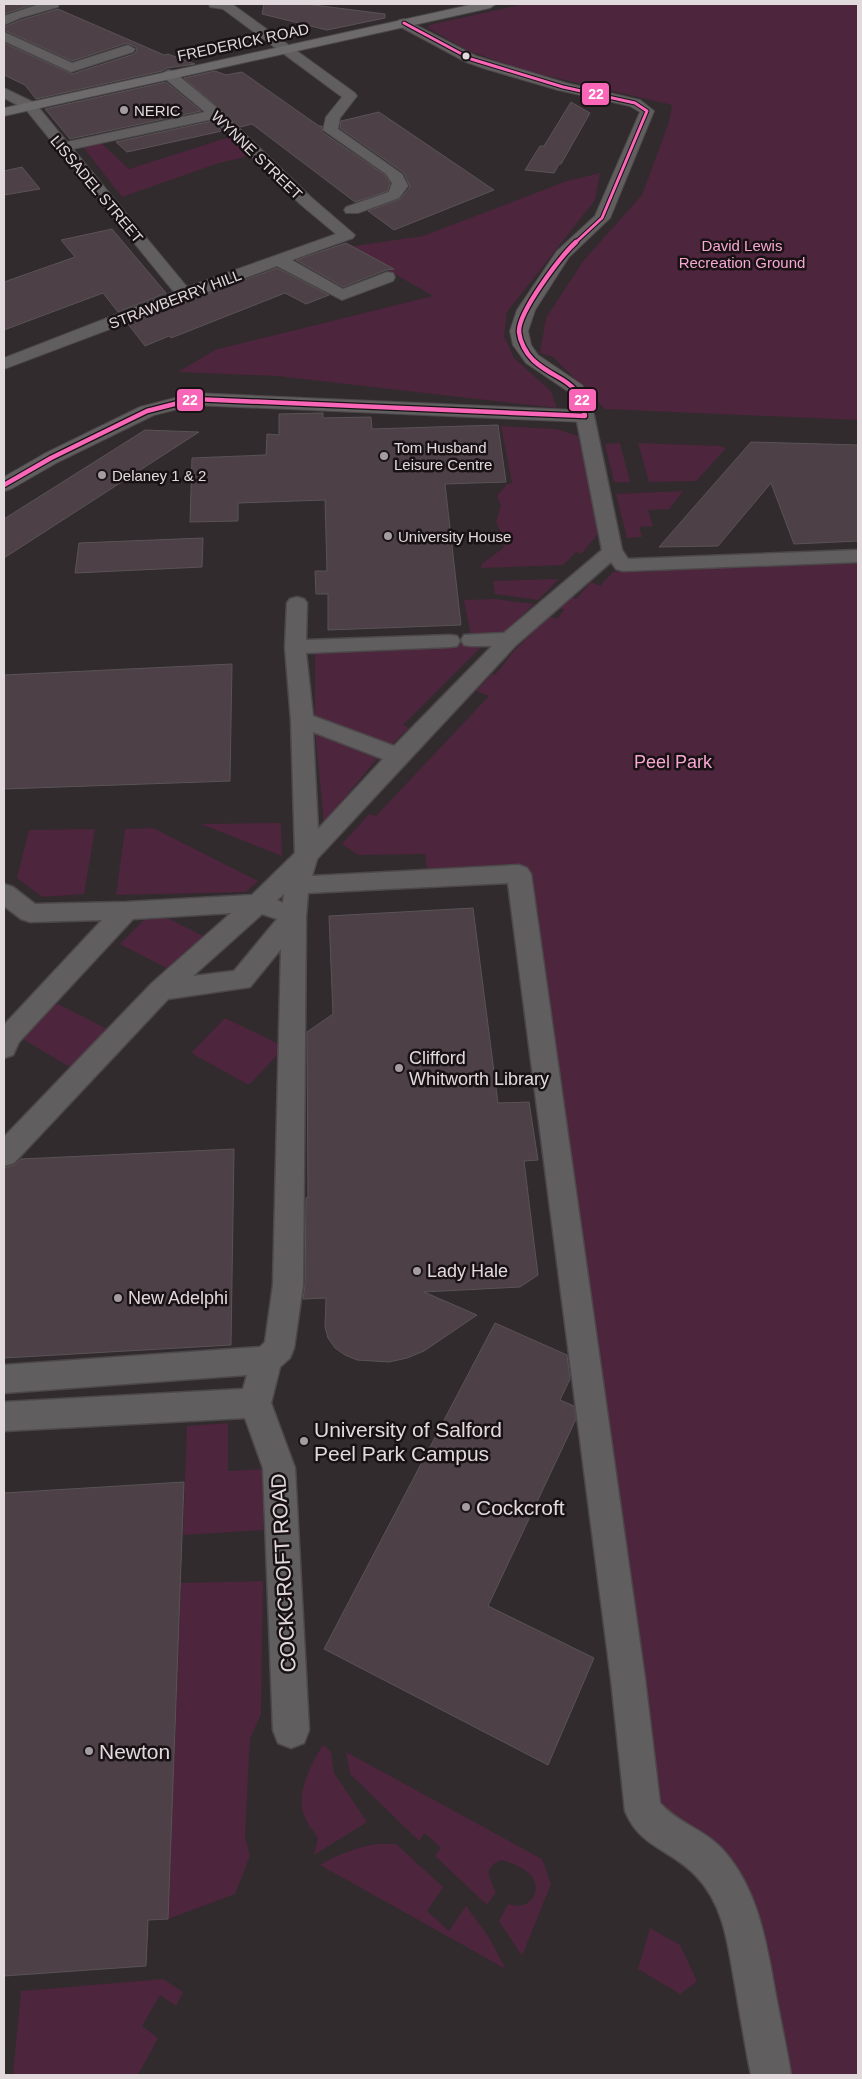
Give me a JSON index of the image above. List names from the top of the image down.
{
  "streets": {
    "main road": ["FREDERICK ROAD"],
    "street": [
      "WYNNE STREET",
      "LISSADEL STREET",
      "STRAWBERRY HILL",
      "COCKCROFT ROAD"
    ]
  },
  "crossings": [
    ["FREDERICK ROAD", "WYNNE STREET"],
    ["FREDERICK ROAD", "LISSADEL STREET"],
    ["WYNNE STREET", "STRAWBERRY HILL"],
    ["LISSADEL STREET", "STRAWBERRY HILL"]
  ],
  "parks": ["David Lewis Recreation Ground", "Peel Park"],
  "places": [
    "NERIC",
    "Tom Husband Leisure Centre",
    "Delaney 1 & 2",
    "University House",
    "Clifford Whitworth Library",
    "Lady Hale",
    "New Adelphi",
    "University of Salford Peel Park Campus",
    "Cockcroft",
    "Newton"
  ],
  "lines": ["transit line 22"]
}
